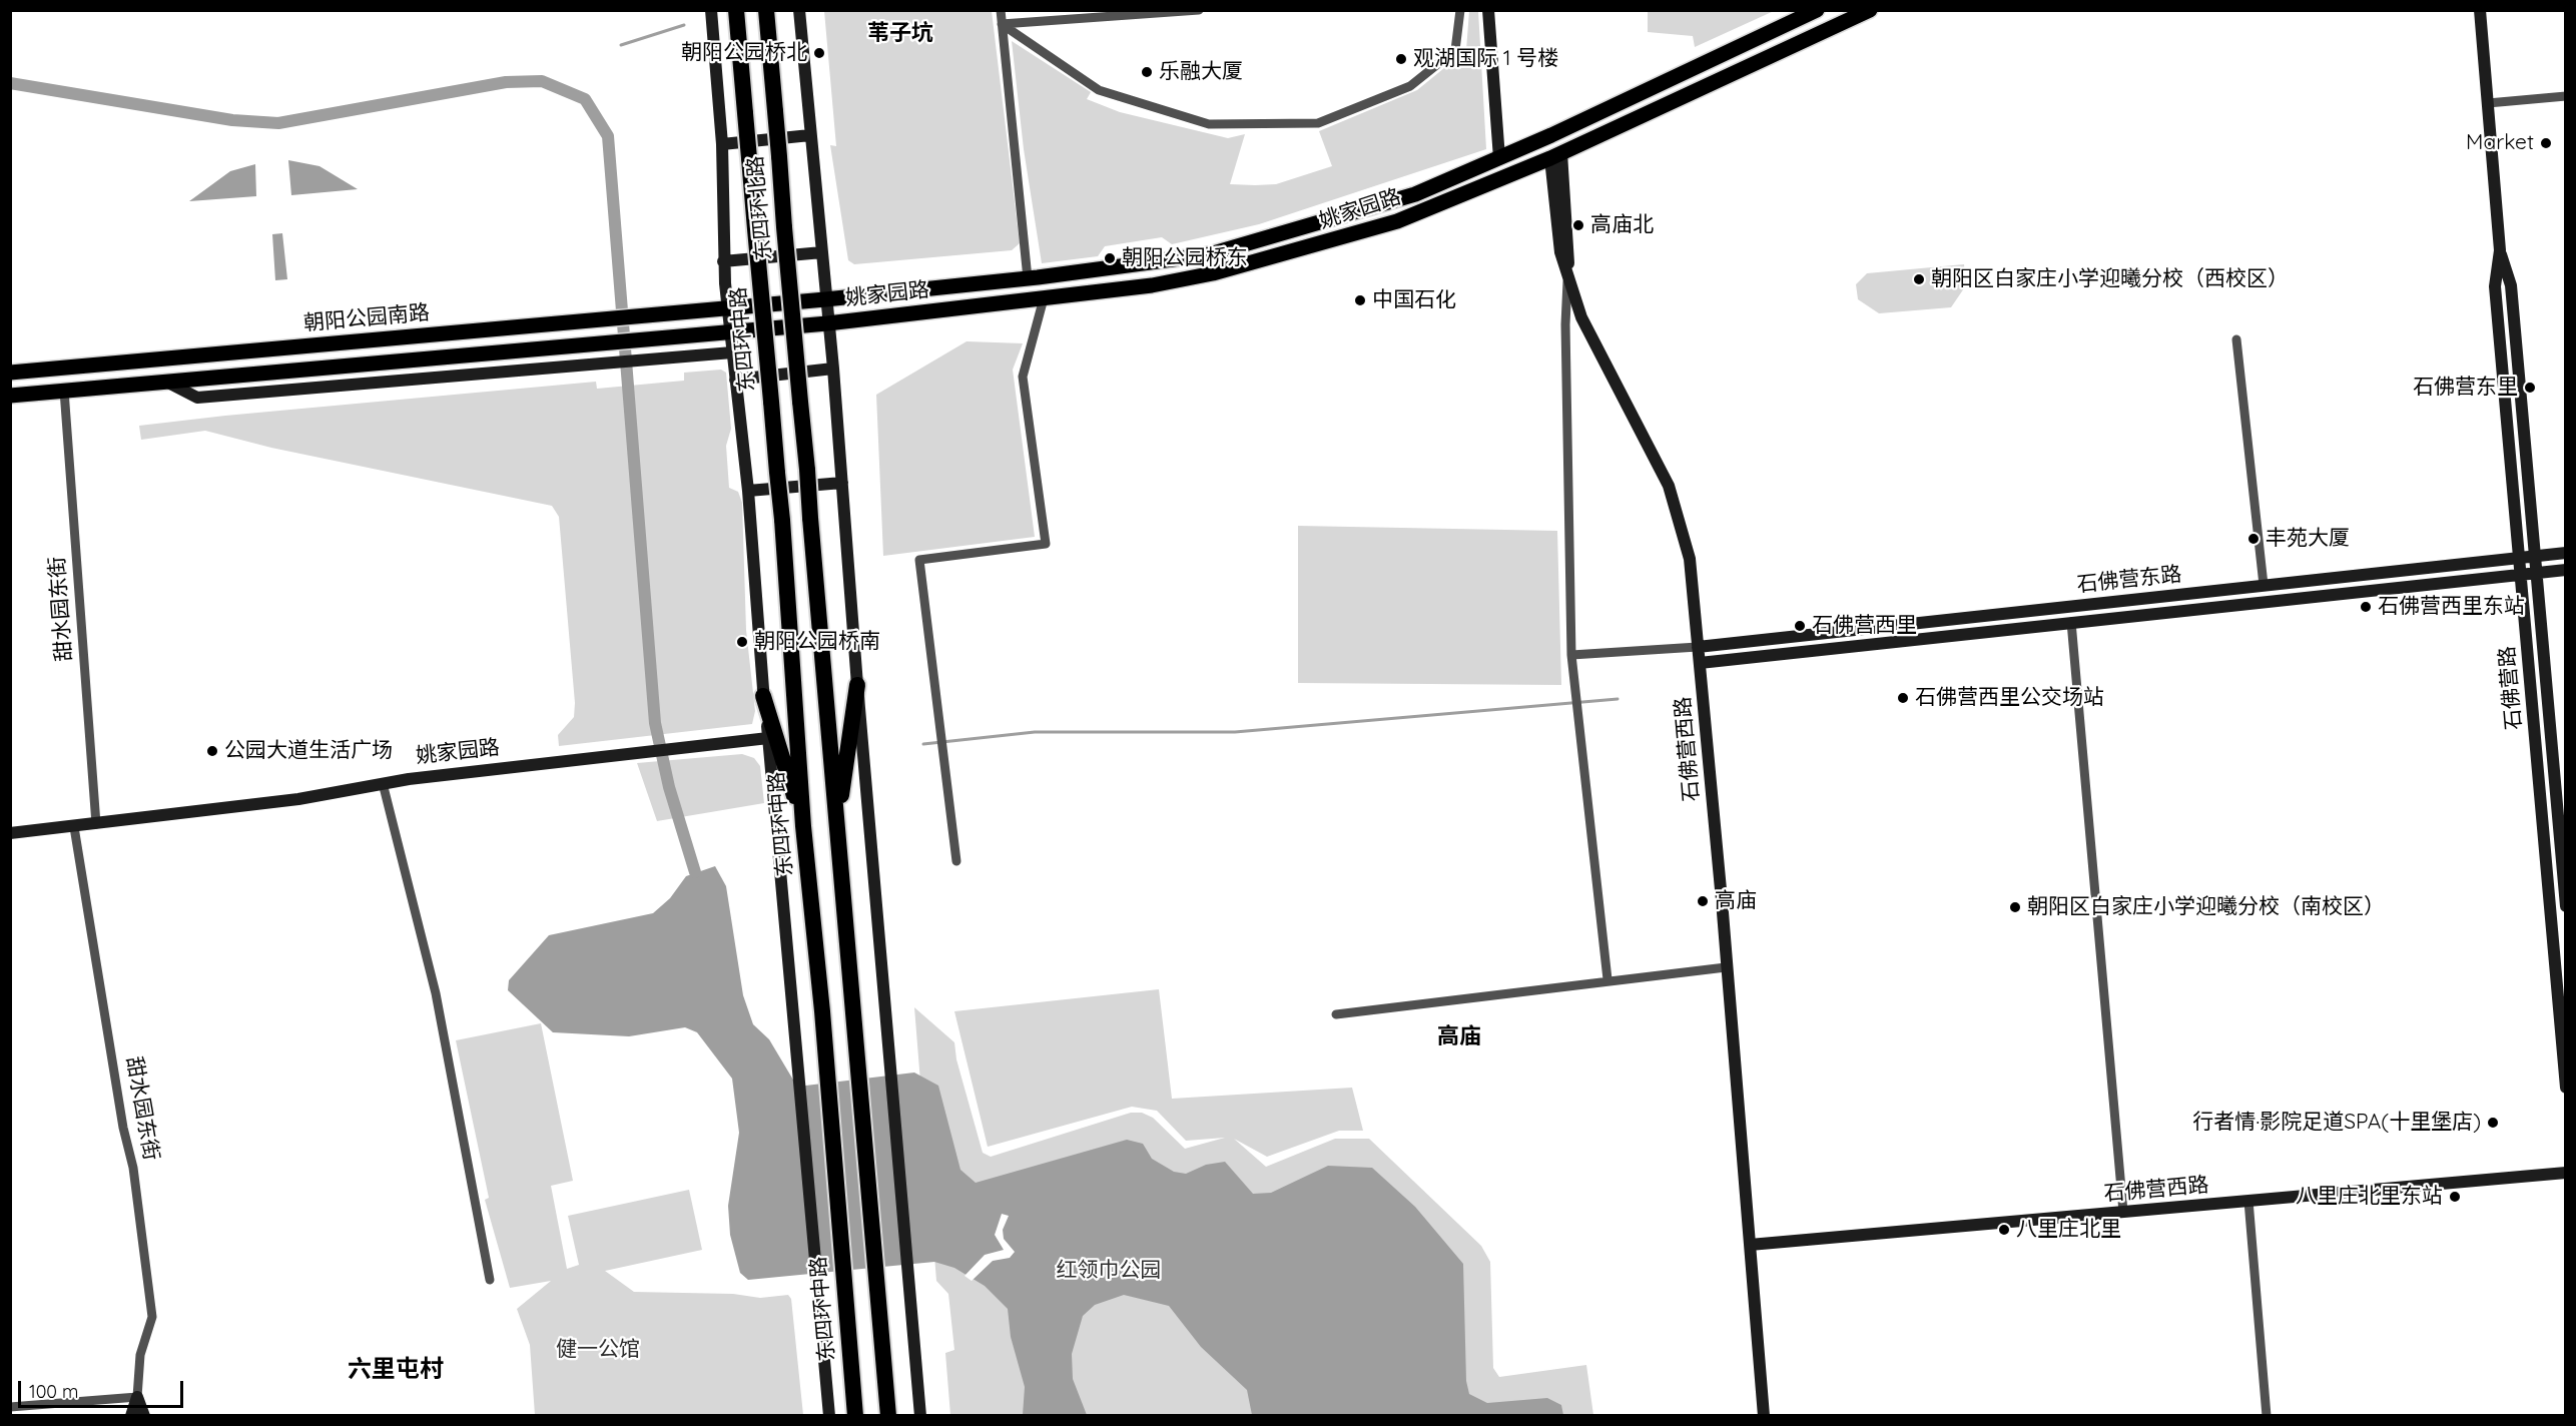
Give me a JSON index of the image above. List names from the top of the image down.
{
  "streets": {
    "highway": ["东四环北路", "东四环中路"],
    "main road": ["姚家园路", "朝阳公园南路"],
    "street": [
      "石佛营东路",
      "甜水园东街",
      "石佛营路",
      "石佛营西路"
    ]
  },
  "crossings": [
    ["东四环北路", "姚家园路"],
    ["东四环北路", "朝阳公园南路"],
    ["东四环北路", "东四环中路"],
    ["姚家园路", "朝阳公园南路"],
    ["姚家园路", "东四环中路"],
    ["姚家园路", "甜水园东街"],
    ["姚家园路", "石佛营西路"],
    ["石佛营东路", "石佛营路"],
    ["石佛营东路", "石佛营西路"]
  ],
  "districts": ["苇子坑", "高庙", "六里屯村"],
  "parks": ["红领巾公园", "健一公馆"],
  "places": [
    "朝阳公园桥北",
    "观湖国际 1 号楼",
    "乐融大厦",
    "Market",
    "高庙北",
    "朝阳公园桥东",
    "朝阳区白家庄小学迎曦分校（西校区）",
    "中国石化",
    "石佛营东里",
    "丰苑大厦",
    "石佛营西里东站",
    "石佛营西里",
    "朝阳公园桥南",
    "石佛营西里公交场站",
    "公园大道生活广场",
    "高庙",
    "朝阳区白家庄小学迎曦分校（南校区）",
    "行者情·影院足道SPA(十里堡店)",
    "八里庄北里东站",
    "八里庄北里"
  ],
  "scale_bar": "100 m"
}
